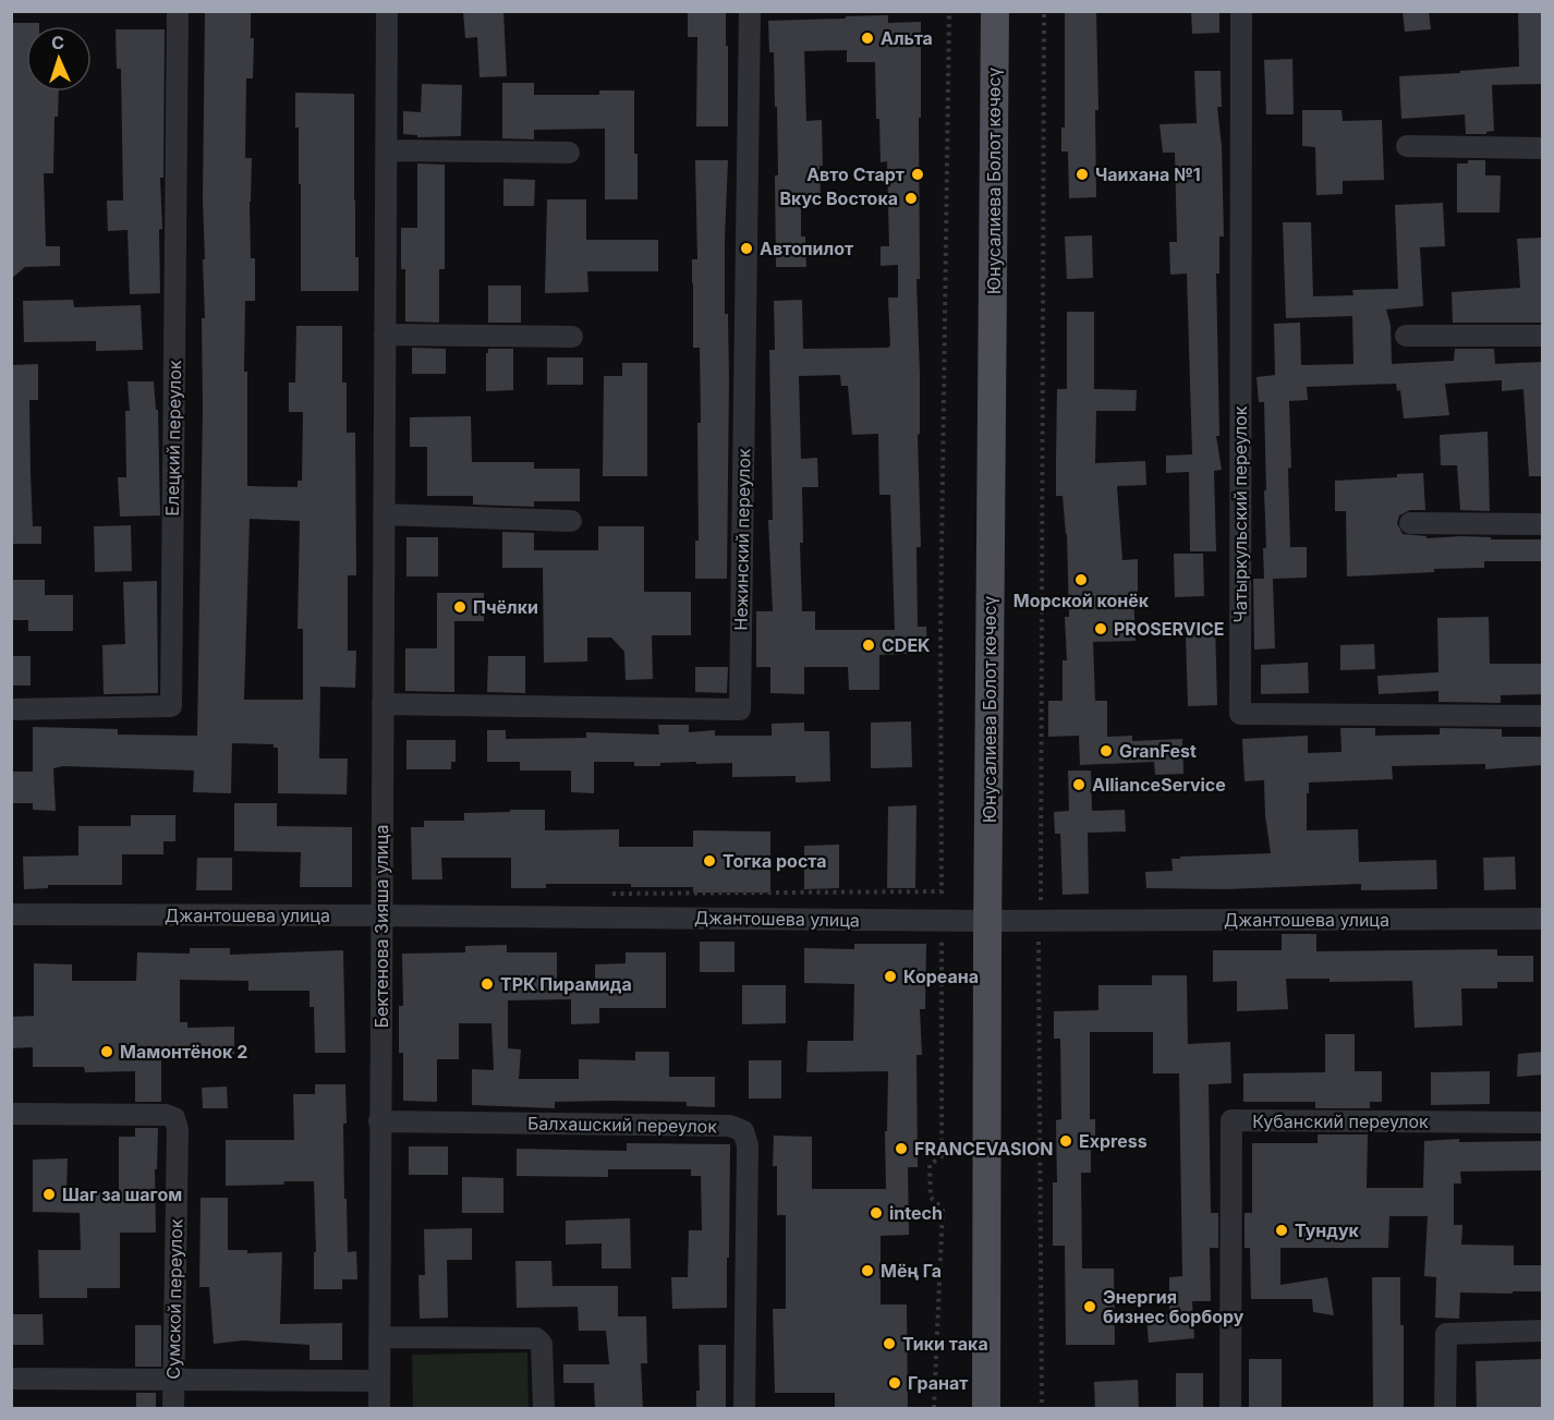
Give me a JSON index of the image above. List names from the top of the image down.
{
  "streets": {
    "main road": ["Юнусалиева Болот көчөсү"],
    "street": [
      "Елецкий переулок",
      "Чатыркульский переулок",
      "Нежинский переулок",
      "Джантошева улица",
      "Бектенова Зияша улица",
      "Кубанский переулок",
      "Балхашский переулок",
      "Сумской переулок"
    ]
  },
  "crossings": [
    ["Юнусалиева Болот көчөсү", "Джантошева улица"],
    ["Нежинский переулок", "Бектенова Зияша улица"],
    ["Джантошева улица", "Бектенова Зияша улица"],
    ["Бектенова Зияша улица", "Балхашский переулок"]
  ],
  "places": [
    "Альта",
    "Авто Старт",
    "Чаихана №1",
    "Вкус Востока",
    "Автопилот",
    "Морской конёк",
    "Пчёлки",
    "PROSERVICE",
    "CDEK",
    "GranFest",
    "AllianceService",
    "Тогка роста",
    "Кореана",
    "ТРК Пирамида",
    "Мамонтёнок 2",
    "Express",
    "FRANCEVASION",
    "Шаг за шагом",
    "intech",
    "Тундук",
    "Мёң Га",
    "Энергия бизнес борбору",
    "Тики така",
    "Гранат"
  ],
  "north": "top"
}
